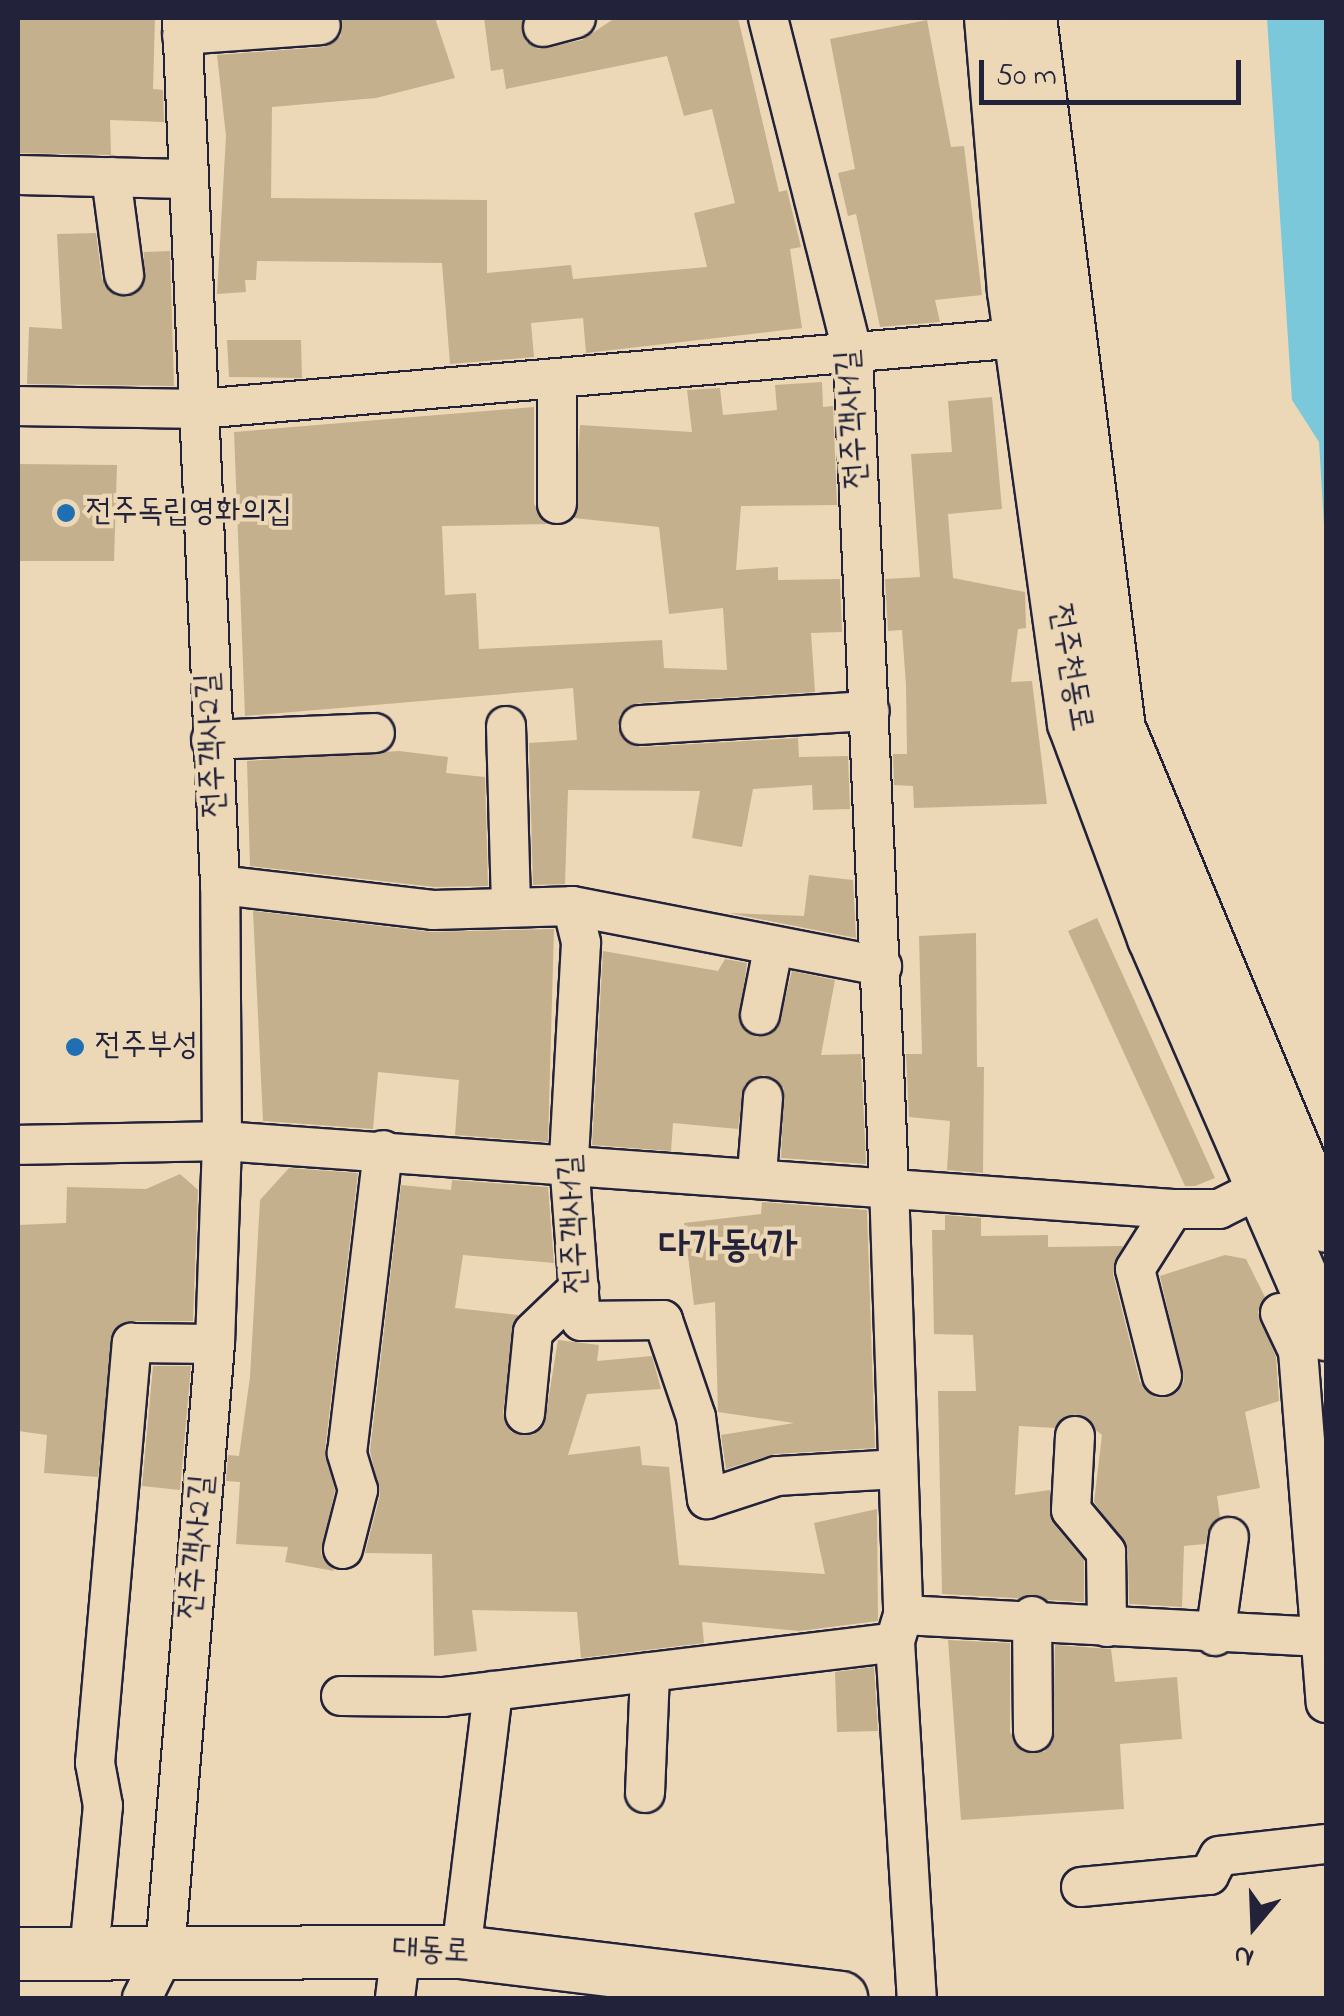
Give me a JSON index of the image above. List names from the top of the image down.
{
  "streets": {
    "street": [
      "전주객사1길",
      "전주천동로",
      "전주객사2길",
      "대동로"
    ]
  },
  "crossings": [
    ["전주객사2길", "대동로"]
  ],
  "districts": ["다가동4가"],
  "places": ["전주독립영화의집", "전주부성"],
  "scale_bar": "50 m",
  "north": "bottom"
}
